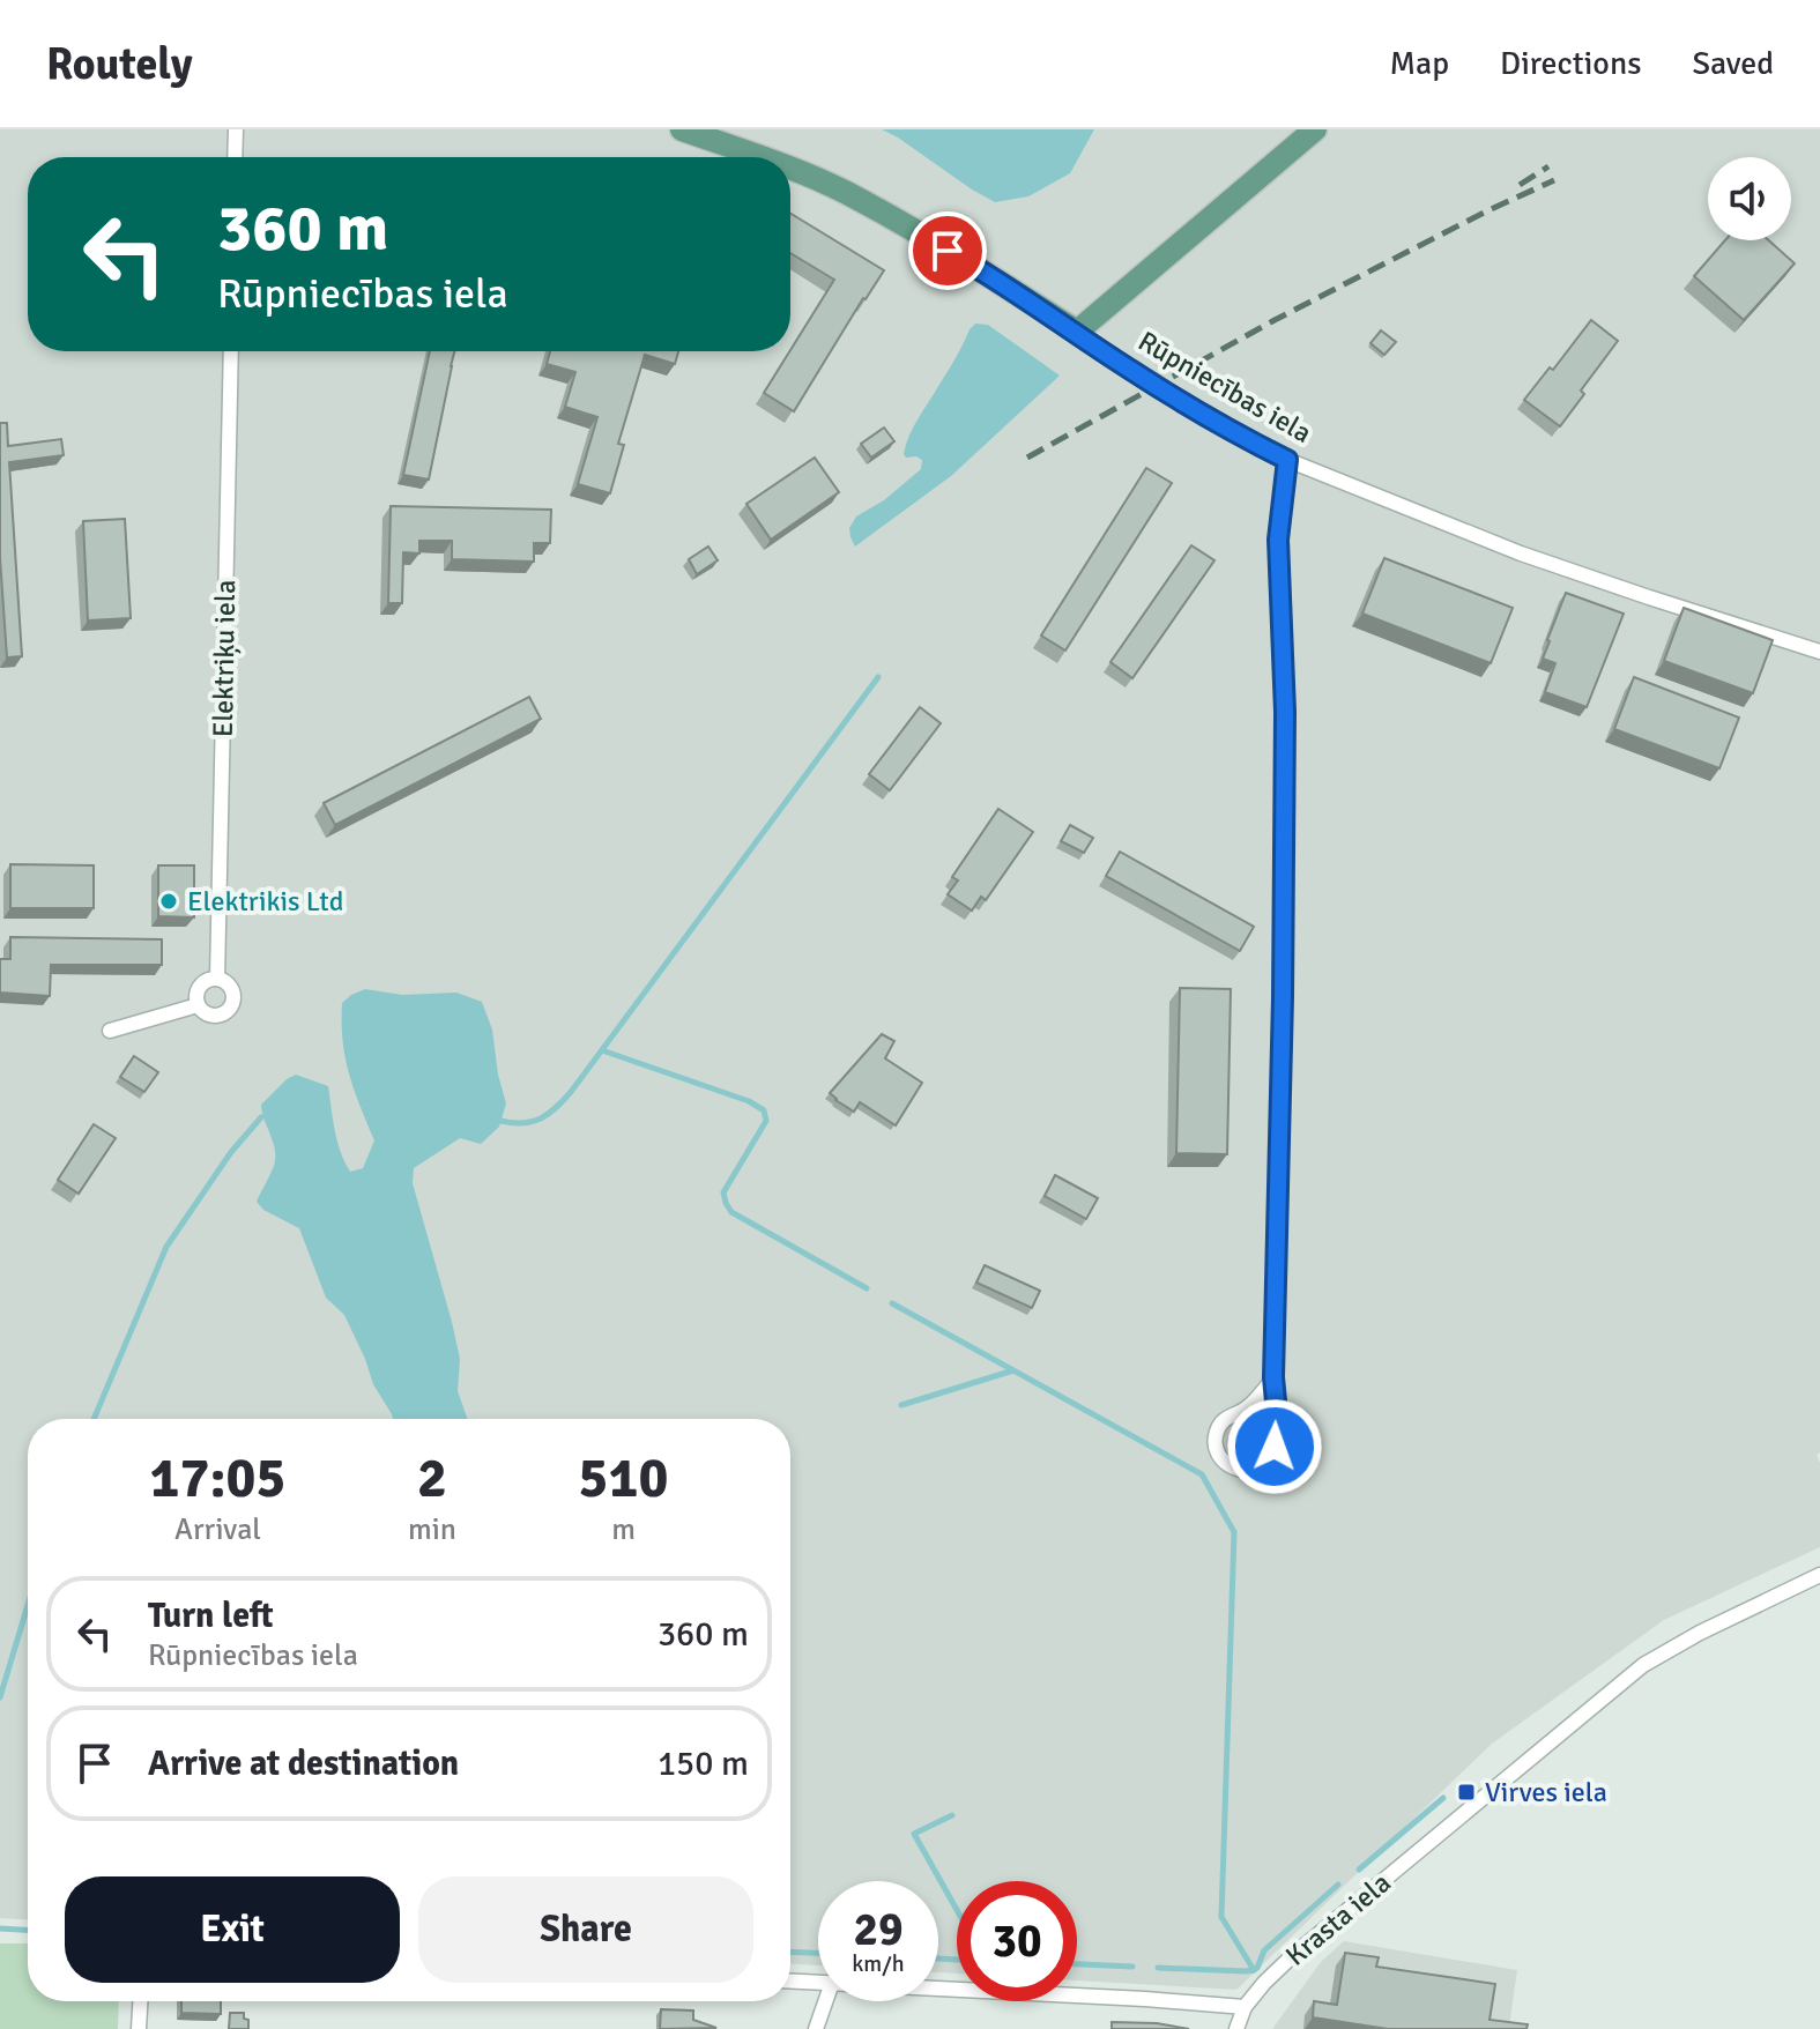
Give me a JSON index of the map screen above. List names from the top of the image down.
{
  "streets": {
    "main road": ["Rūpniecības iela"],
    "street": ["Elektriķu iela", "Krasta iela"]
  },
  "places": {
    "other": ["Elektrikis Ltd"],
    "transit": ["Virves iela"]
  },
  "page": {
    "header": "Routely",
    "nav": ["Map", "Directions", "Saved"],
    "turn": ["360 m", "Rūpniecības iela"],
    "eta": [
      "17:05",
      "Arrival",
      "2",
      "min",
      "510",
      "m"
    ],
    "list": [
      {
        "name": "Turn left",
        "note": "Rūpniecības iela",
        "value": "360 m"
      },
      {
        "name": "Arrive at destination",
        "value": "150 m"
      }
    ],
    "buttons": ["Exit", "Share"],
    "speed": "29 km/h",
    "limit": "30"
  }
}
